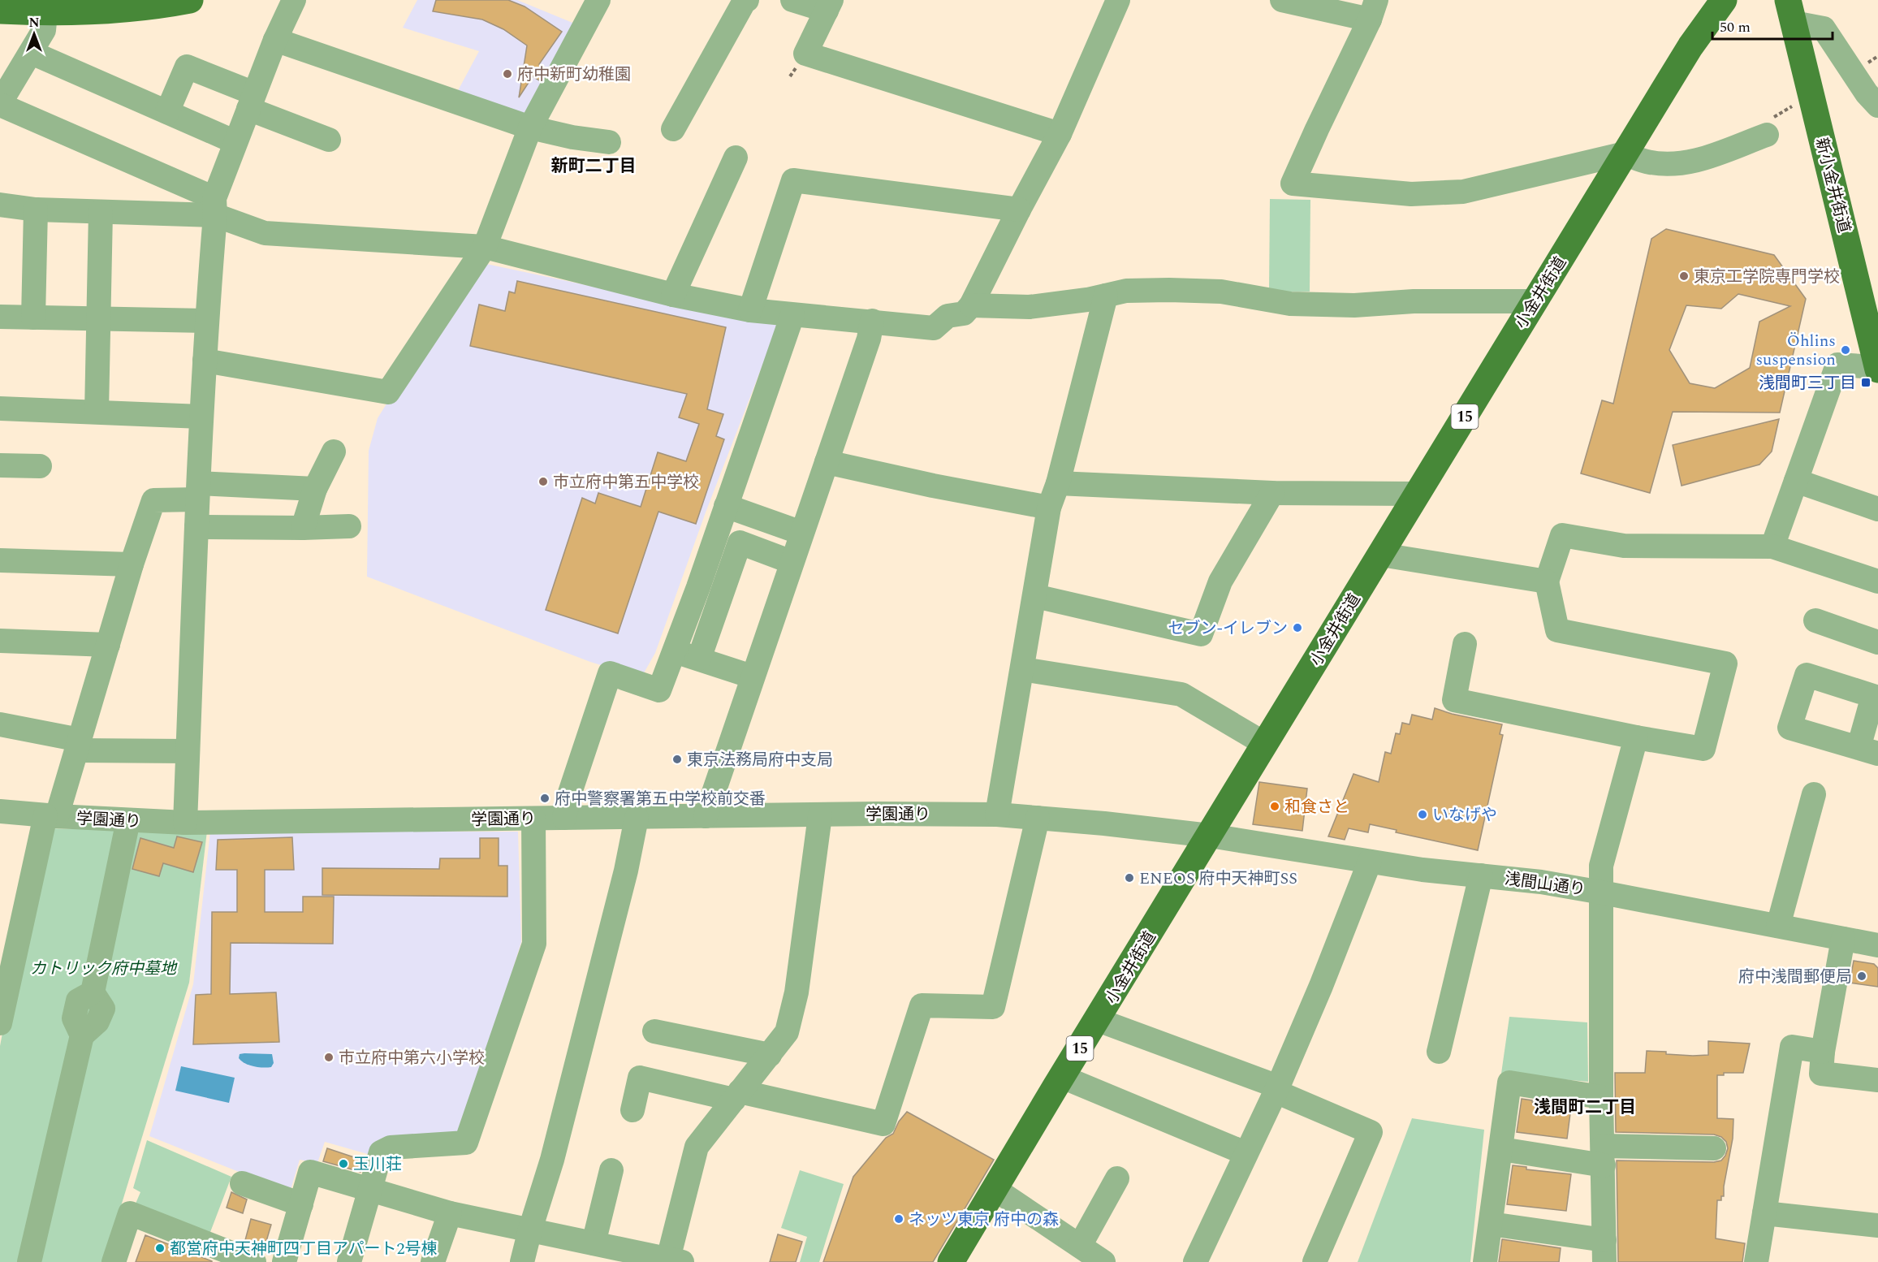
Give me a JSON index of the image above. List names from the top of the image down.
{
  "streets": {
    "main road": ["新小金井街道", "小金井街道", "15"],
    "street": ["学園通り", "浅間山通り"]
  },
  "crossings": [
    ["小金井街道", "学園通り"],
    ["小金井街道", "浅間山通り"],
    ["学園通り", "浅間山通り"]
  ],
  "districts": ["新町二丁目", "浅間町二丁目"],
  "parks": ["カトリック府中墓地"],
  "places": {
    "other": [
      "府中新町幼稚園",
      "東京工学院専門学校",
      "Öhlins suspension",
      "市立府中第五中学校",
      "セブン-イレブン",
      "東京法務局府中支局",
      "府中警察署第五中学校前交番",
      "和食さと",
      "いなげや",
      "ENEOS 府中天神町SS",
      "府中浅間郵便局",
      "市立府中第六小学校",
      "玉川荘",
      "ネッツ東京 府中の森",
      "都営府中天神町四丁目アパート2号棟"
    ],
    "transit": ["浅間町三丁目"]
  },
  "scale_bar": "50 m",
  "north": "top"
}
